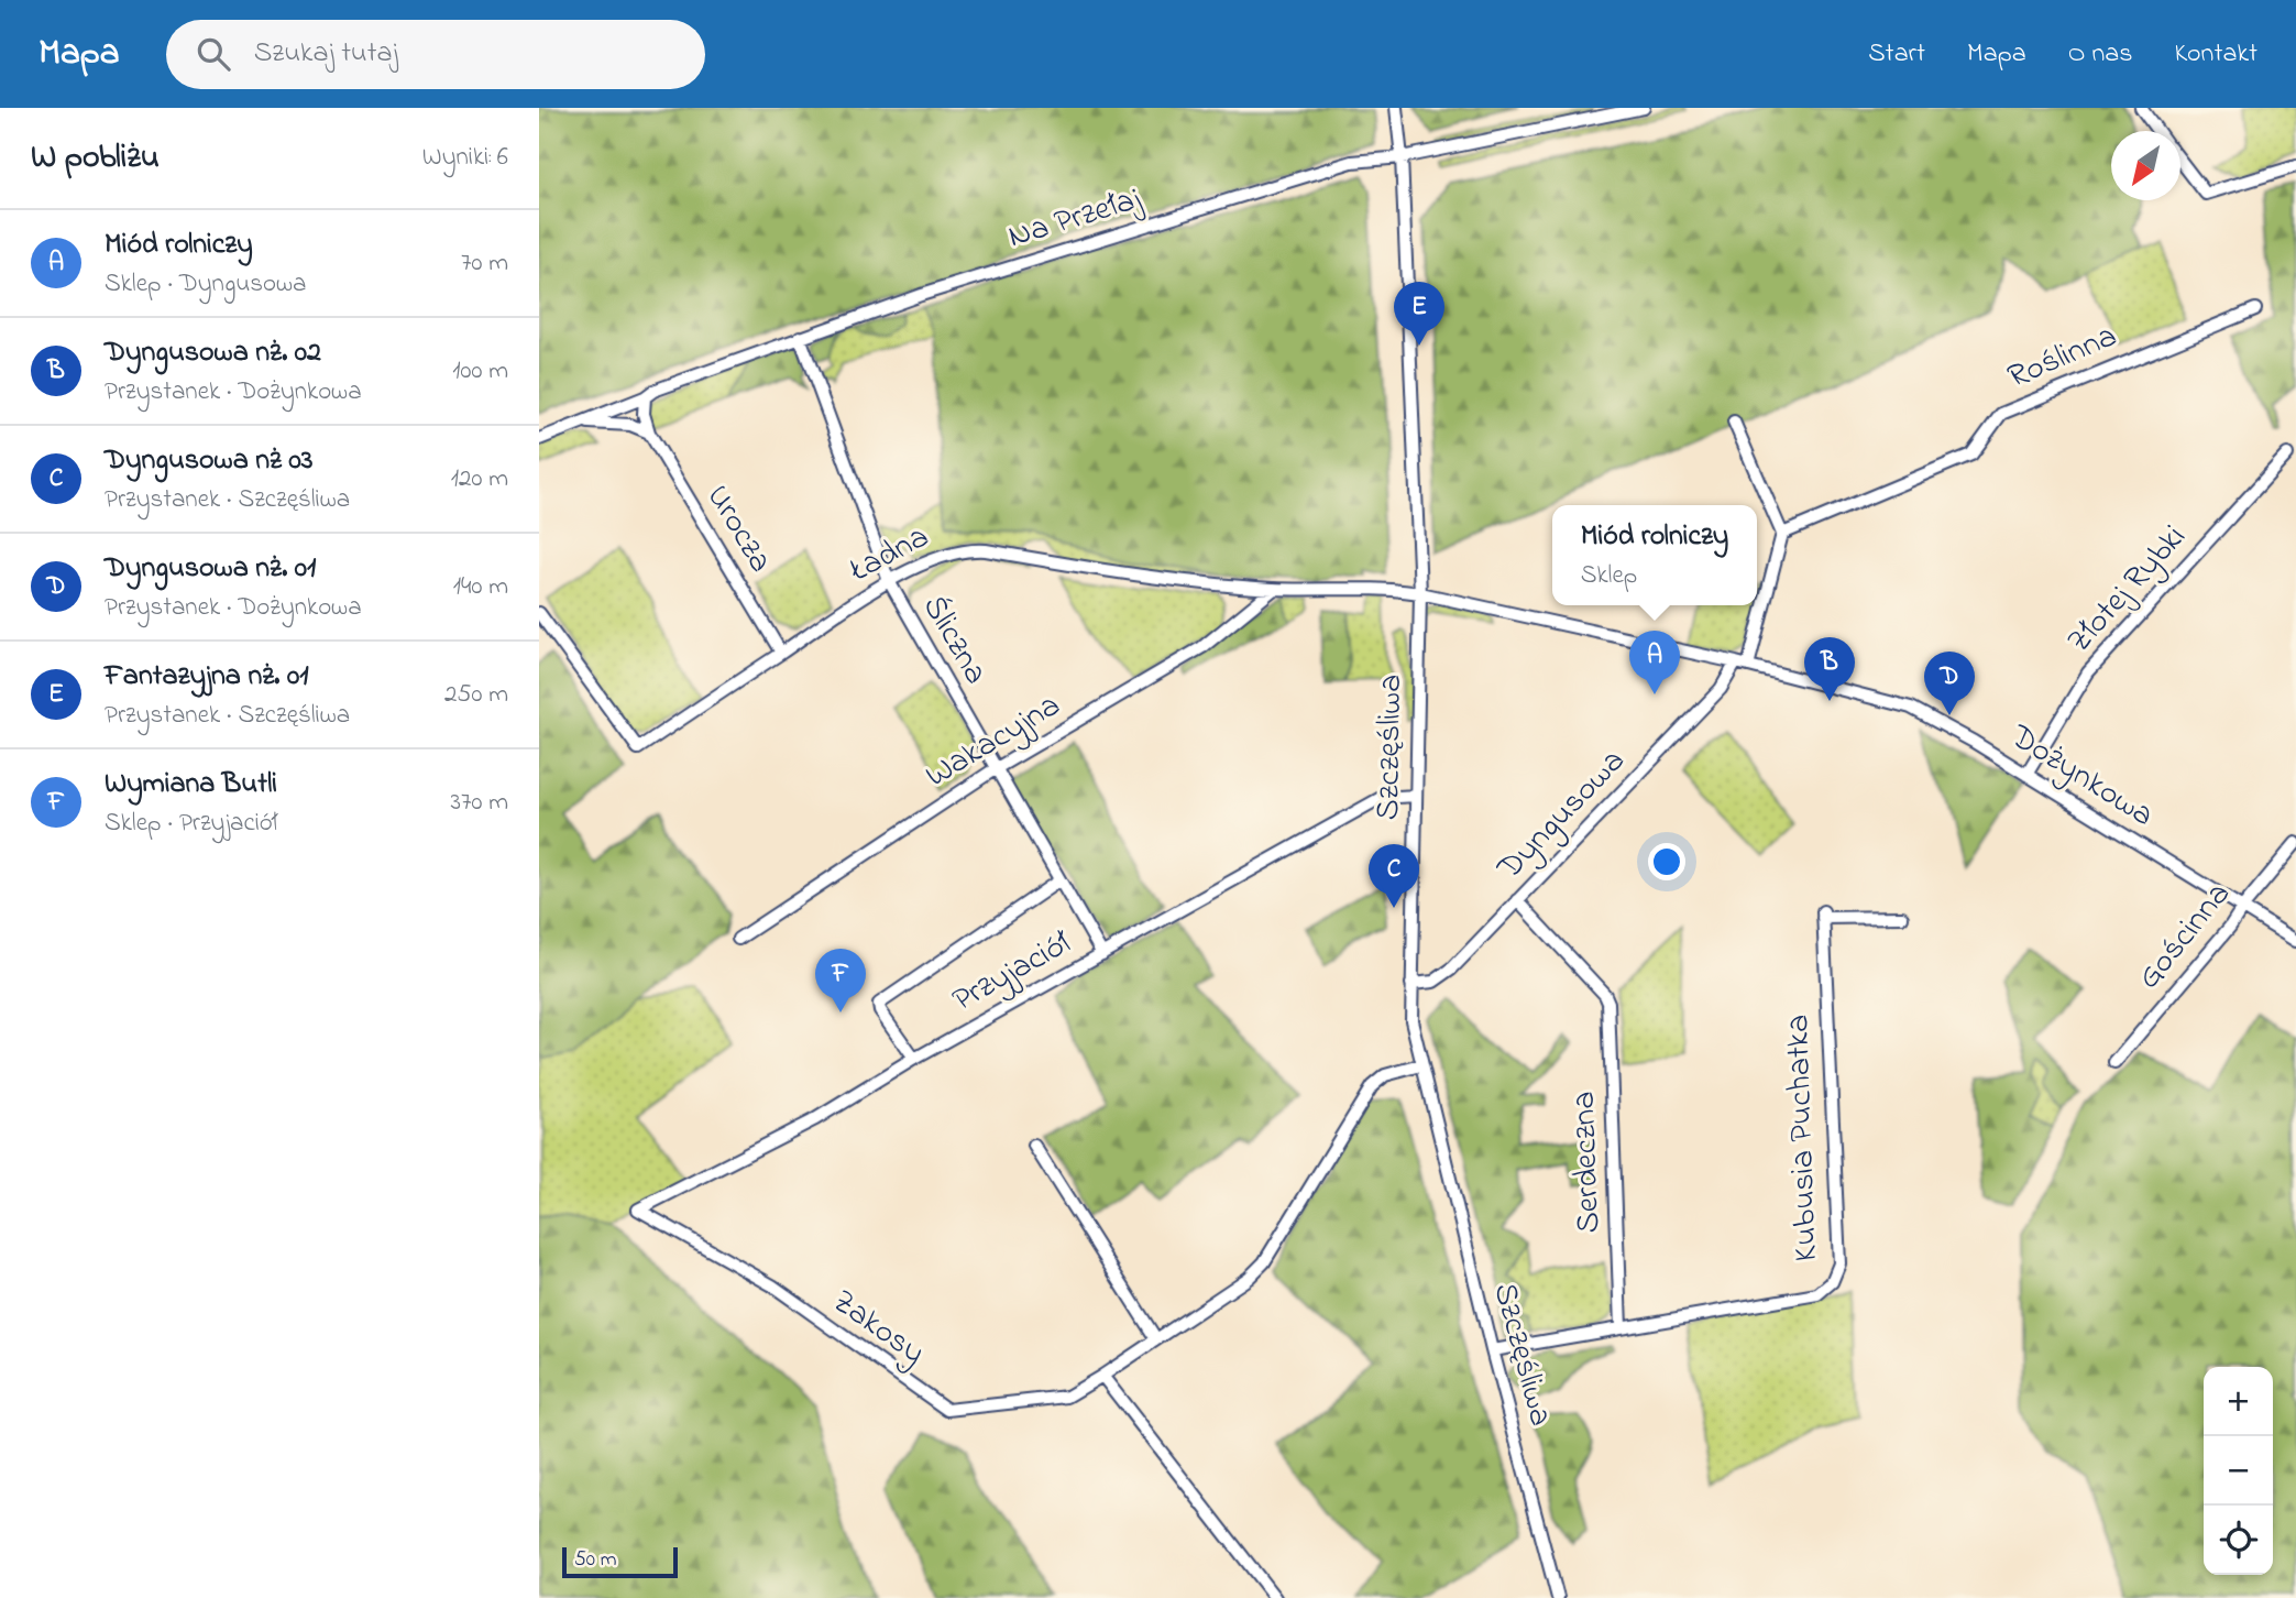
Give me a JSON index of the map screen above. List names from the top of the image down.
{
  "streets": {
    "street": [
      "Na Przełaj",
      "Roślinna",
      "Urocza",
      "Ładna",
      "Złotej Rybki",
      "Śliczna",
      "Wakacyjna",
      "Szczęśliwa",
      "Dożynkowa",
      "Dyngusowa",
      "Gościnna",
      "Przyjaciół",
      "Kubusia Puchatka",
      "Serdeczna",
      "Zakosy"
    ]
  },
  "crossings": [
    ["Na Przełaj", "Urocza"],
    ["Na Przełaj", "Śliczna"],
    ["Na Przełaj", "Szczęśliwa"],
    ["Roślinna", "Dyngusowa"],
    ["Urocza", "Ładna"],
    ["Ładna", "Śliczna"],
    ["Ładna", "Wakacyjna"],
    ["Ładna", "Szczęśliwa"],
    ["Ładna", "Dożynkowa"],
    ["Złotej Rybki", "Dożynkowa"],
    ["Śliczna", "Wakacyjna"],
    ["Śliczna", "Przyjaciół"],
    ["Szczęśliwa", "Dożynkowa"],
    ["Szczęśliwa", "Dyngusowa"],
    ["Szczęśliwa", "Przyjaciół"],
    ["Szczęśliwa", "Zakosy"],
    ["Dożynkowa", "Dyngusowa"],
    ["Dożynkowa", "Gościnna"],
    ["Dyngusowa", "Serdeczna"],
    ["Przyjaciół", "Zakosy"],
    ["Kubusia Puchatka", "Serdeczna"]
  ],
  "scale_bar": "50 m",
  "north": "bottom left",
  "page": {
    "header": "Mapa",
    "search": "Szukaj tutaj",
    "nav": [
      "Start",
      "Mapa",
      "O nas",
      "Kontakt"
    ],
    "heading": ["W pobliżu", "Wyniki: 6"],
    "list": [
      {
        "mark": "A",
        "name": "Miód rolniczy",
        "note": "Sklep · Dyngusowa",
        "value": "70 m"
      },
      {
        "mark": "B",
        "name": "Dyngusowa nż. 02",
        "note": "Przystanek · Dożynkowa",
        "value": "100 m"
      },
      {
        "mark": "C",
        "name": "Dyngusowa nż 03",
        "note": "Przystanek · Szczęśliwa",
        "value": "120 m"
      },
      {
        "mark": "D",
        "name": "Dyngusowa nż. 01",
        "note": "Przystanek · Dożynkowa",
        "value": "140 m"
      },
      {
        "mark": "E",
        "name": "Fantazyjna nż. 01",
        "note": "Przystanek · Szczęśliwa",
        "value": "250 m"
      },
      {
        "mark": "F",
        "name": "Wymiana Butli",
        "note": "Sklep · Przyjaciół",
        "value": "370 m"
      }
    ],
    "pins": [
      "E",
      "A",
      "B",
      "D",
      "C",
      "F"
    ],
    "popup": ["Miód rolniczy", "Sklep"],
    "map_buttons": ["+", "−"],
    "scale": "50 m"
  }
}
